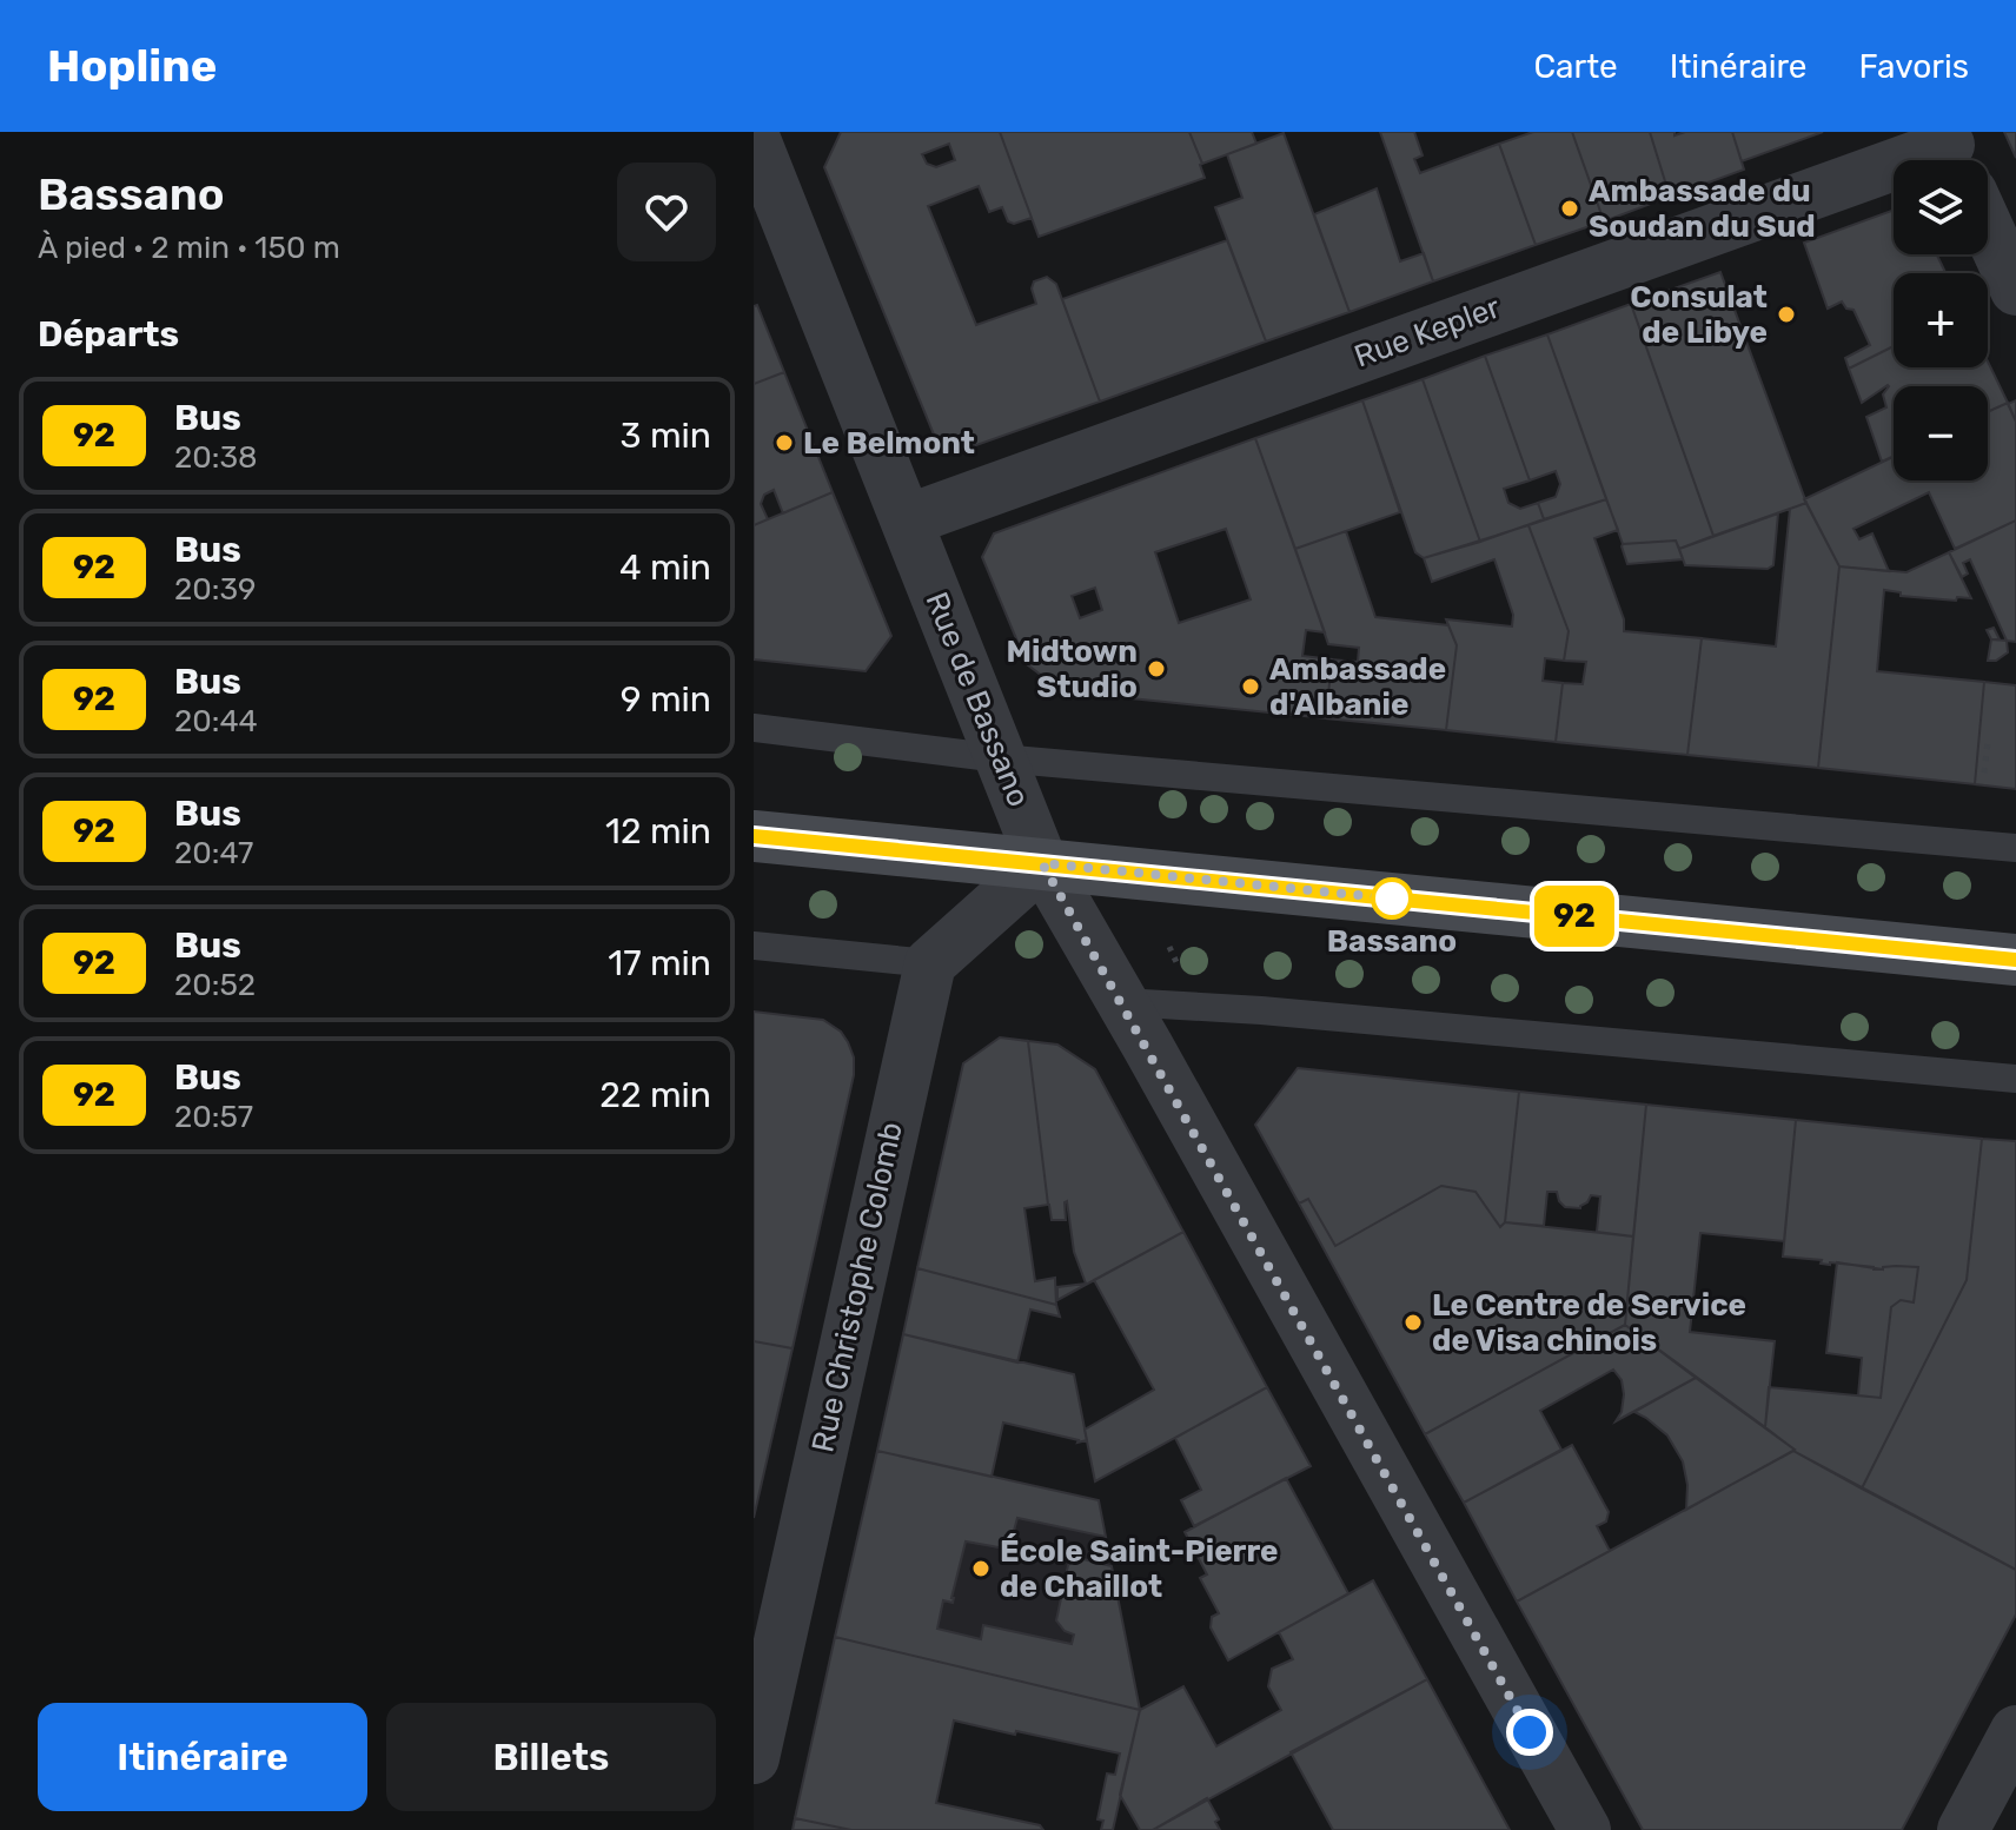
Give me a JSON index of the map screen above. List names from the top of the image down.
{
  "streets": {
    "street": ["Rue Kepler", "Rue de Bassano", "Rue Christophe Colomb"]
  },
  "crossings": [
    ["Rue Kepler", "Rue de Bassano"]
  ],
  "places": [
    "Ambassade du Soudan du Sud",
    "Consulat de Libye",
    "Le Belmont",
    "Midtown Studio",
    "Ambassade d'Albanie",
    "Bassano",
    "Le Centre de Service de Visa chinois",
    "École Saint-Pierre de Chaillot"
  ],
  "lines": ["bus line 92"],
  "page": {
    "header": "Hopline",
    "nav": ["Carte", "Itinéraire", "Favoris"],
    "heading": [
      ["Bassano", "À pied · 2 min · 150 m"],
      "Départs"
    ],
    "on_map": "92",
    "map_buttons": ["+", "−"],
    "list": [
      {
        "mark": "92",
        "name": "Bus",
        "note": "20:38",
        "value": "3 min"
      },
      {
        "mark": "92",
        "name": "Bus",
        "note": "20:39",
        "value": "4 min"
      },
      {
        "mark": "92",
        "name": "Bus",
        "note": "20:44",
        "value": "9 min"
      },
      {
        "mark": "92",
        "name": "Bus",
        "note": "20:47",
        "value": "12 min"
      },
      {
        "mark": "92",
        "name": "Bus",
        "note": "20:52",
        "value": "17 min"
      },
      {
        "mark": "92",
        "name": "Bus",
        "note": "20:57",
        "value": "22 min"
      }
    ],
    "buttons": ["Itinéraire", "Billets"]
  }
}
